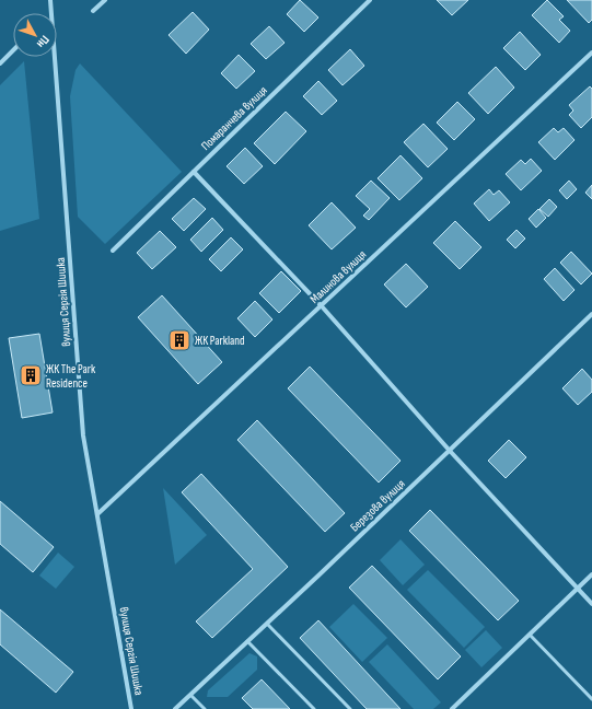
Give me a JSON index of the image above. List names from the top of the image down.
{
  "streets": {
    "street": [
      "Помаранчева вулиця",
      "Малинова вулиця",
      "вулиця Сергія Шишка",
      "Березова вулиця"
    ]
  },
  "crossings": [
    ["Малинова вулиця", "вулиця Сергія Шишка"]
  ],
  "places": {
    "building": ["ЖК Parkland", "ЖК The Park Residence"]
  },
  "north": "bottom right"
}
